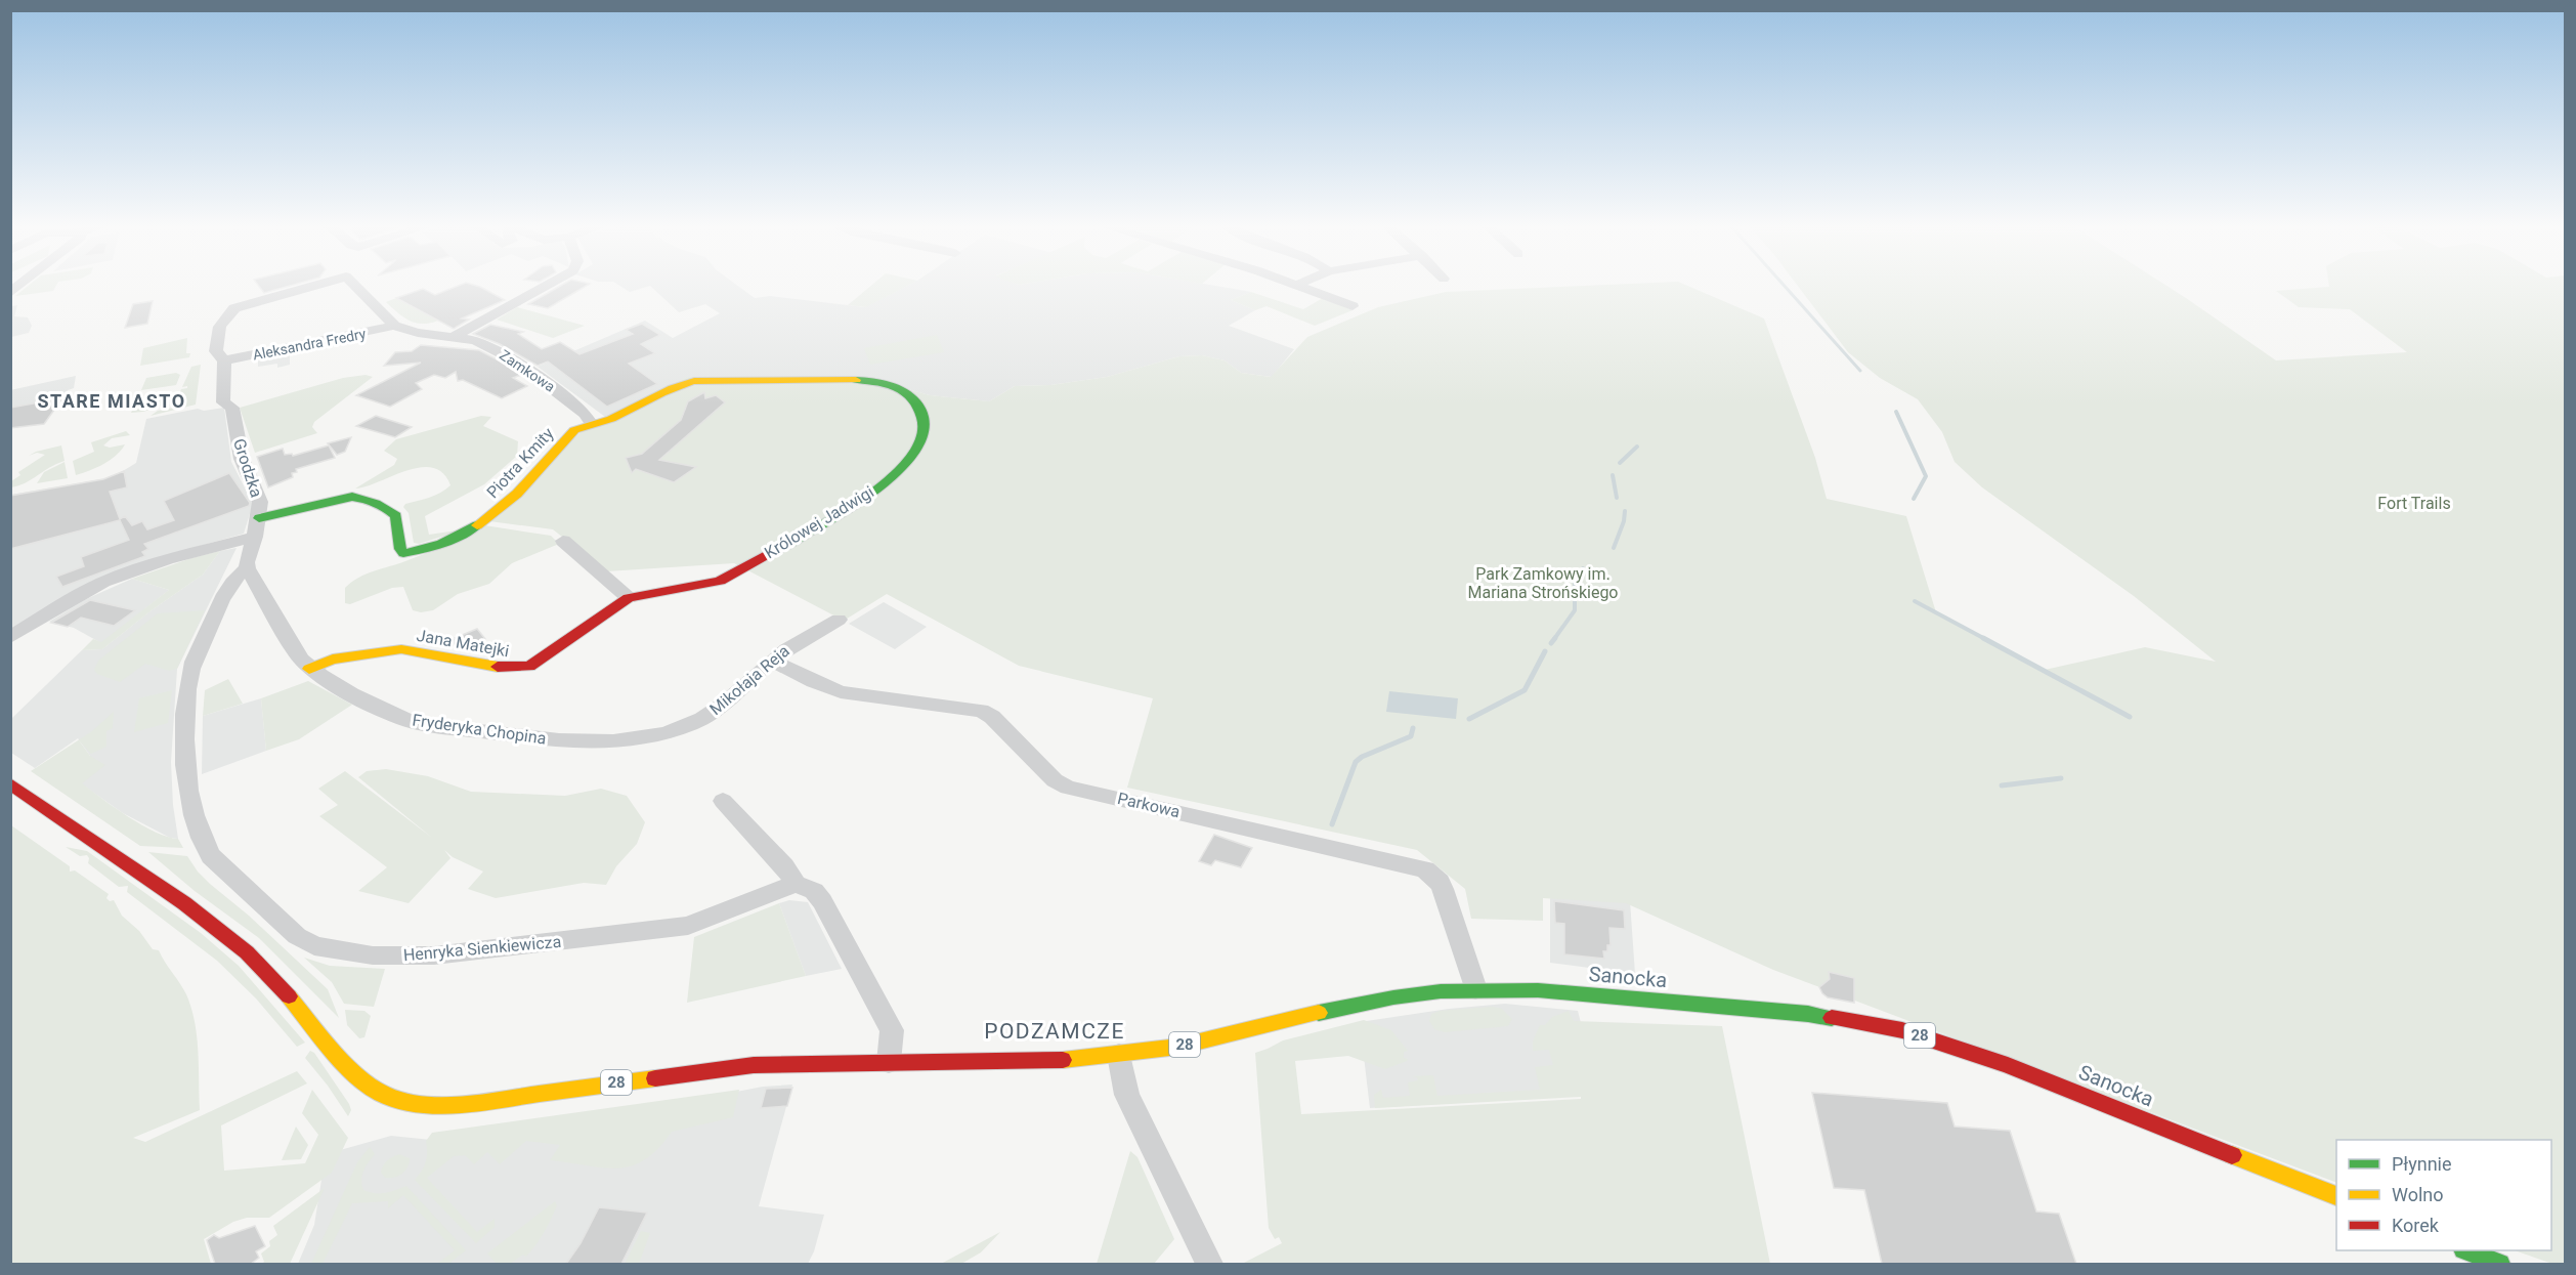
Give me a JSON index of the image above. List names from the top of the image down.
{
  "streets": {
    "main road": [
      "Piotra Kmity",
      "Królowej Jadwigi",
      "Jana Matejki",
      "Sanocka",
      "28"
    ],
    "street": [
      "Aleksandra Fredry",
      "Zamkowa",
      "Grodzka",
      "Mikołaja Reja",
      "Fryderyka Chopina",
      "Parkowa",
      "Henryka Sienkiewicza"
    ]
  },
  "crossings": [
    ["Aleksandra Fredry", "Zamkowa"],
    ["Aleksandra Fredry", "Grodzka"],
    ["Zamkowa", "Piotra Kmity"],
    ["Zamkowa", "Królowej Jadwigi"],
    ["Piotra Kmity", "Grodzka"],
    ["Piotra Kmity", "Królowej Jadwigi"],
    ["Grodzka", "Fryderyka Chopina"],
    ["Grodzka", "Henryka Sienkiewicza"],
    ["Królowej Jadwigi", "Jana Matejki"],
    ["Jana Matejki", "Fryderyka Chopina"],
    ["Mikołaja Reja", "Fryderyka Chopina"],
    ["Mikołaja Reja", "Parkowa"],
    ["Fryderyka Chopina", "Henryka Sienkiewicza"],
    ["Parkowa", "Sanocka"],
    ["Sanocka", "28"]
  ],
  "districts": ["STARE MIASTO", "PODZAMCZE"],
  "parks": ["Fort Trails", "Park Zamkowy im. Mariana Strońskiego"],
  "legend": ["Płynnie", "Wolno", "Korek"]
}
